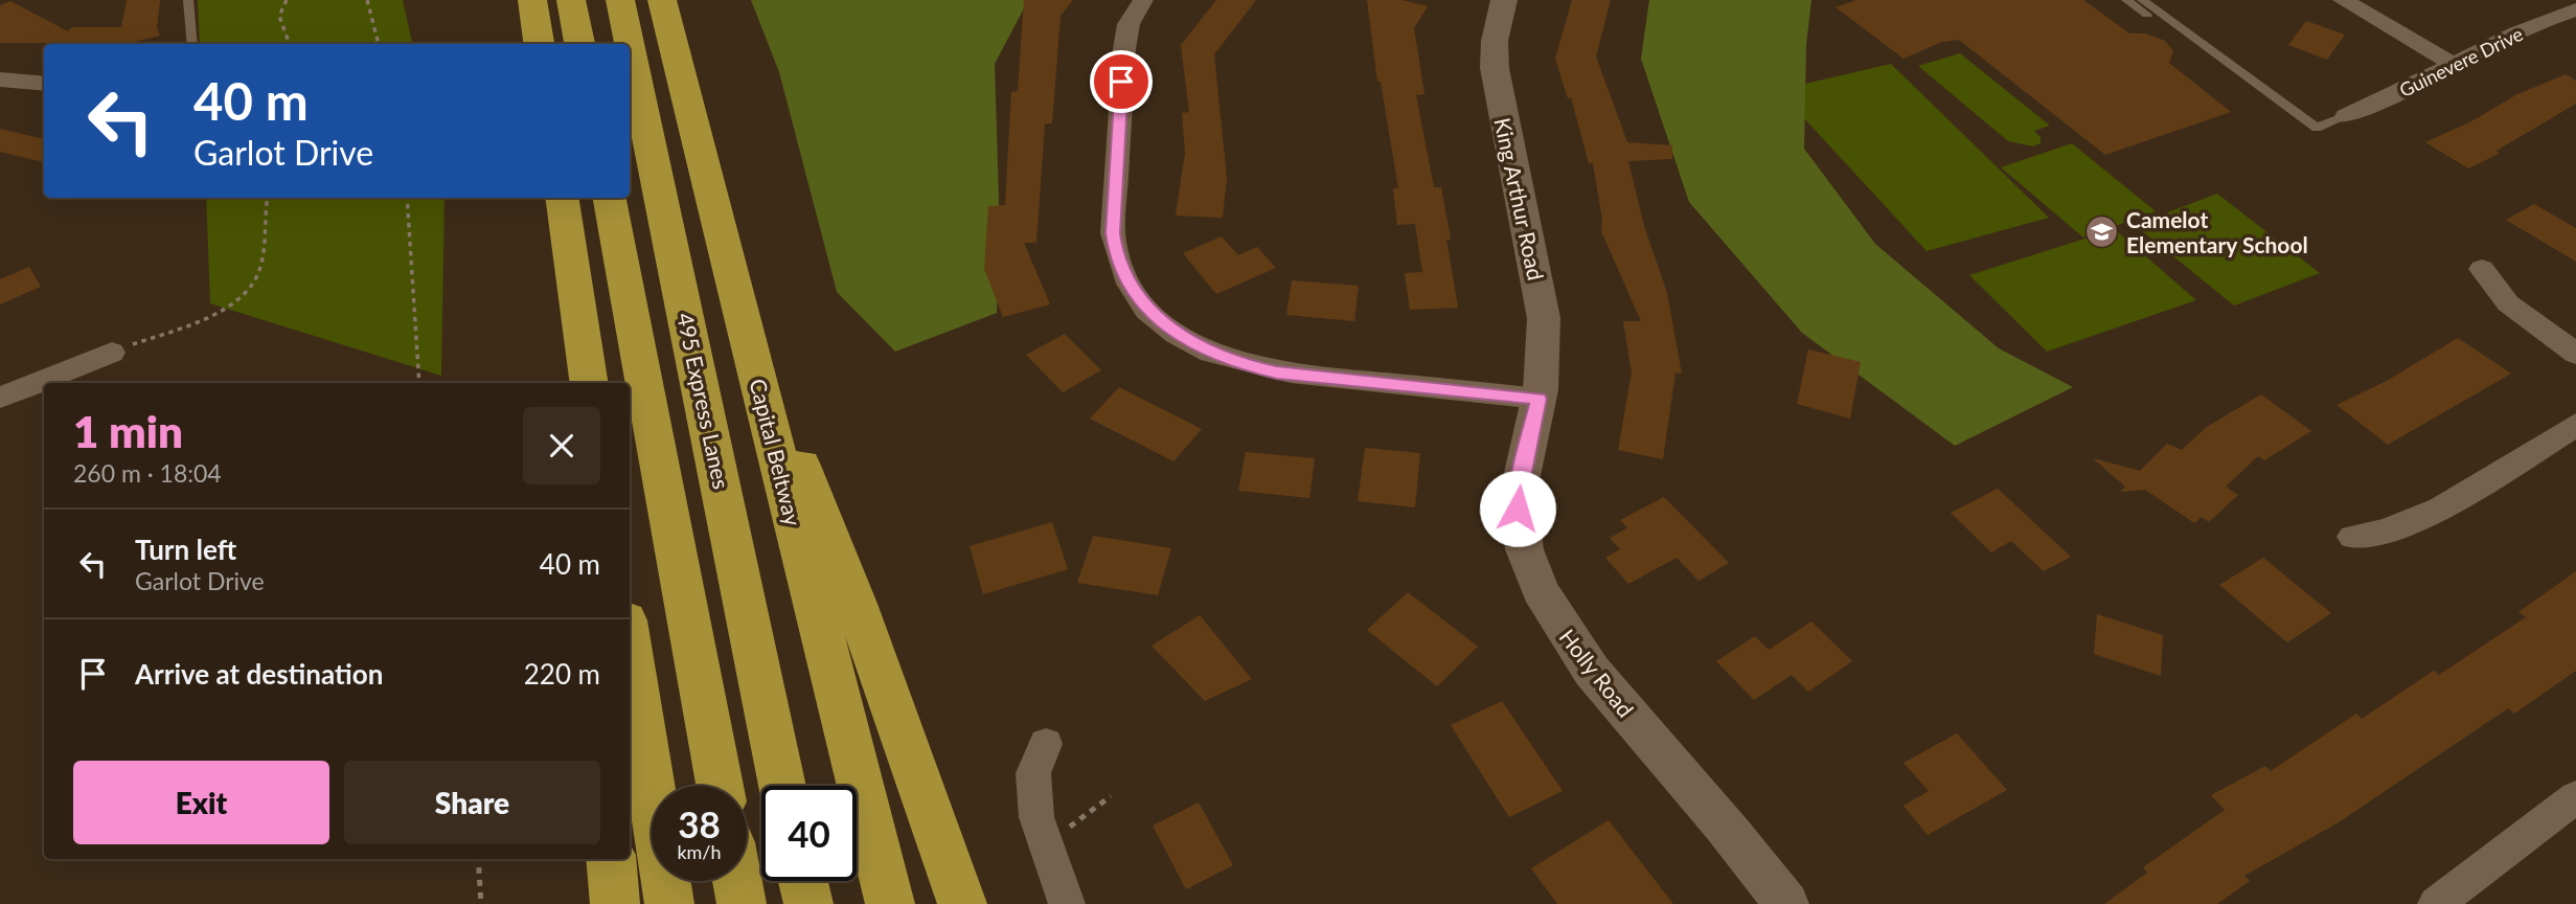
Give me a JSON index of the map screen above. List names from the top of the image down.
{
  "streets": {
    "highway": ["495 Express Lanes", "Capital Beltway"],
    "street": ["Guinevere Drive", "King Arthur Road", "Holly Road"]
  },
  "crossings": [
    ["King Arthur Road", "Holly Road"]
  ],
  "places": {
    "school or university": ["Camelot Elementary School"]
  },
  "page": {
    "turn": ["40 m", "Garlot Drive"],
    "heading": ["1 min", "260 m · 18:04"],
    "list": [
      {
        "name": "Turn left",
        "note": "Garlot Drive",
        "value": "40 m"
      },
      {
        "name": "Arrive at destination",
        "value": "220 m"
      }
    ],
    "buttons": ["Exit", "Share"],
    "speed": "38 km/h",
    "limit": "40"
  }
}
